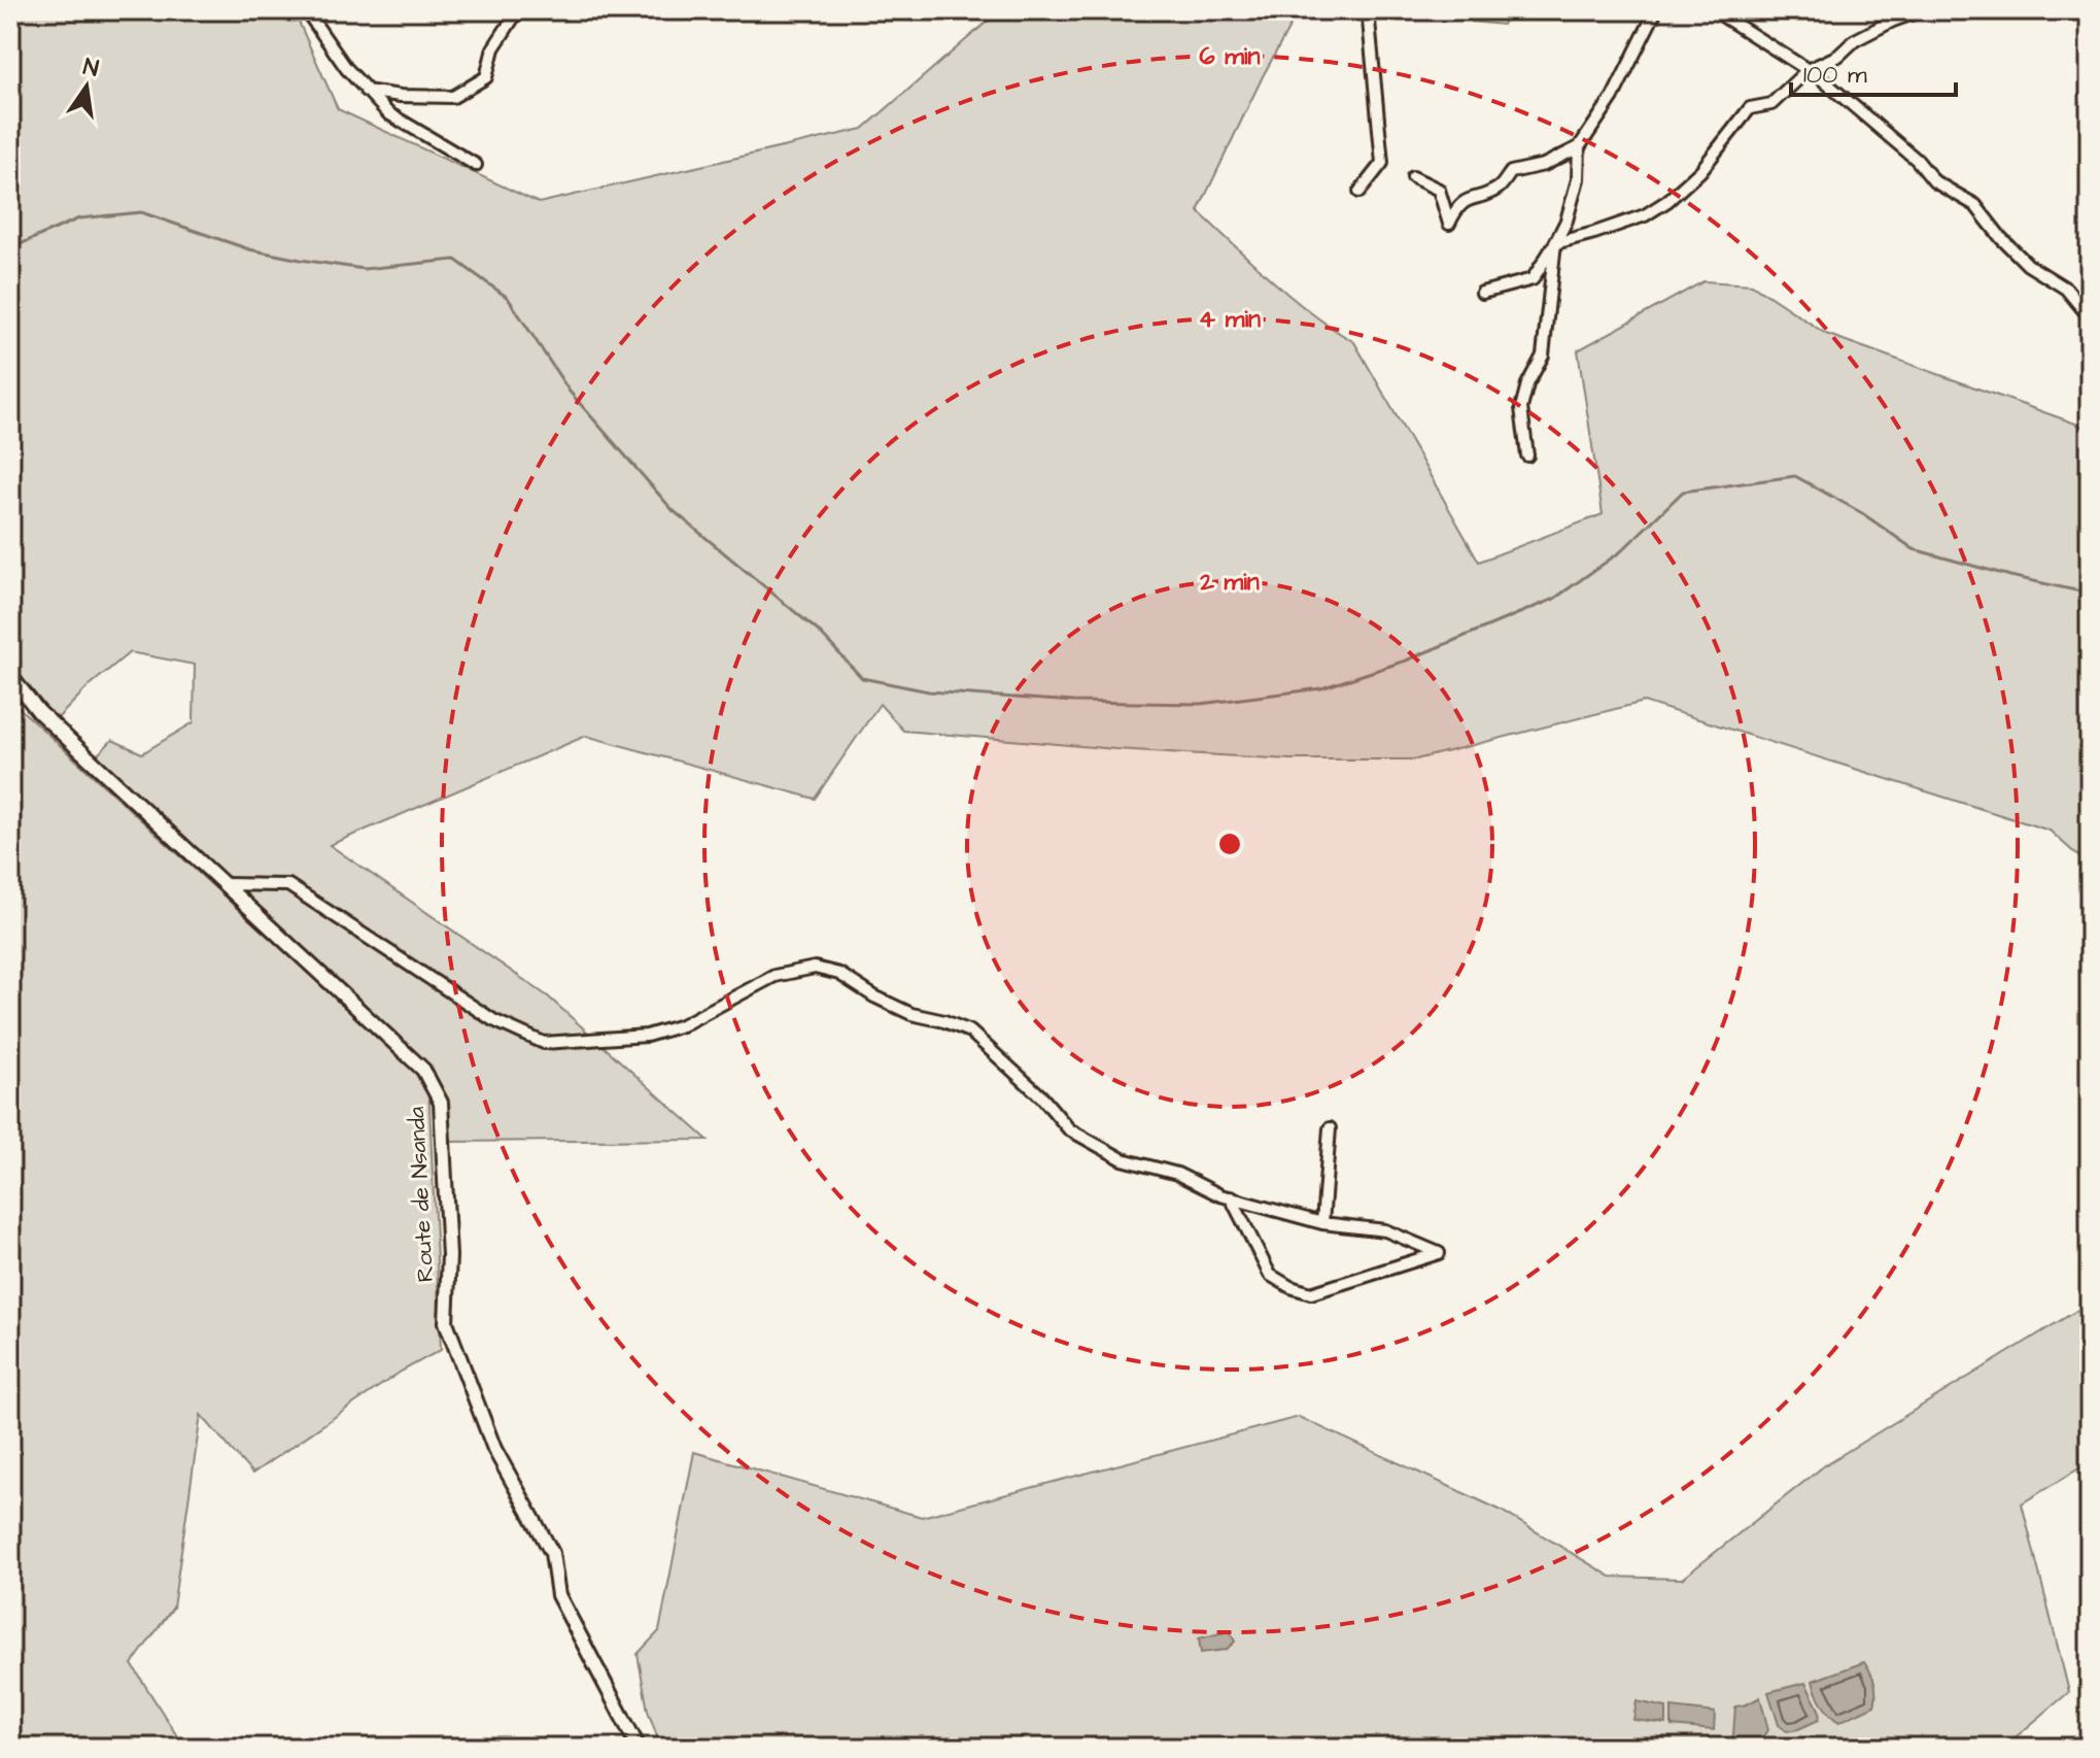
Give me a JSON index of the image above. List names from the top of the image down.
{
  "streets": {
    "street": ["Route de Nsanda"]
  },
  "scale_bar": "100 m",
  "north": "top",
  "rings": ["6 min", "4 min", "2 min"]
}
